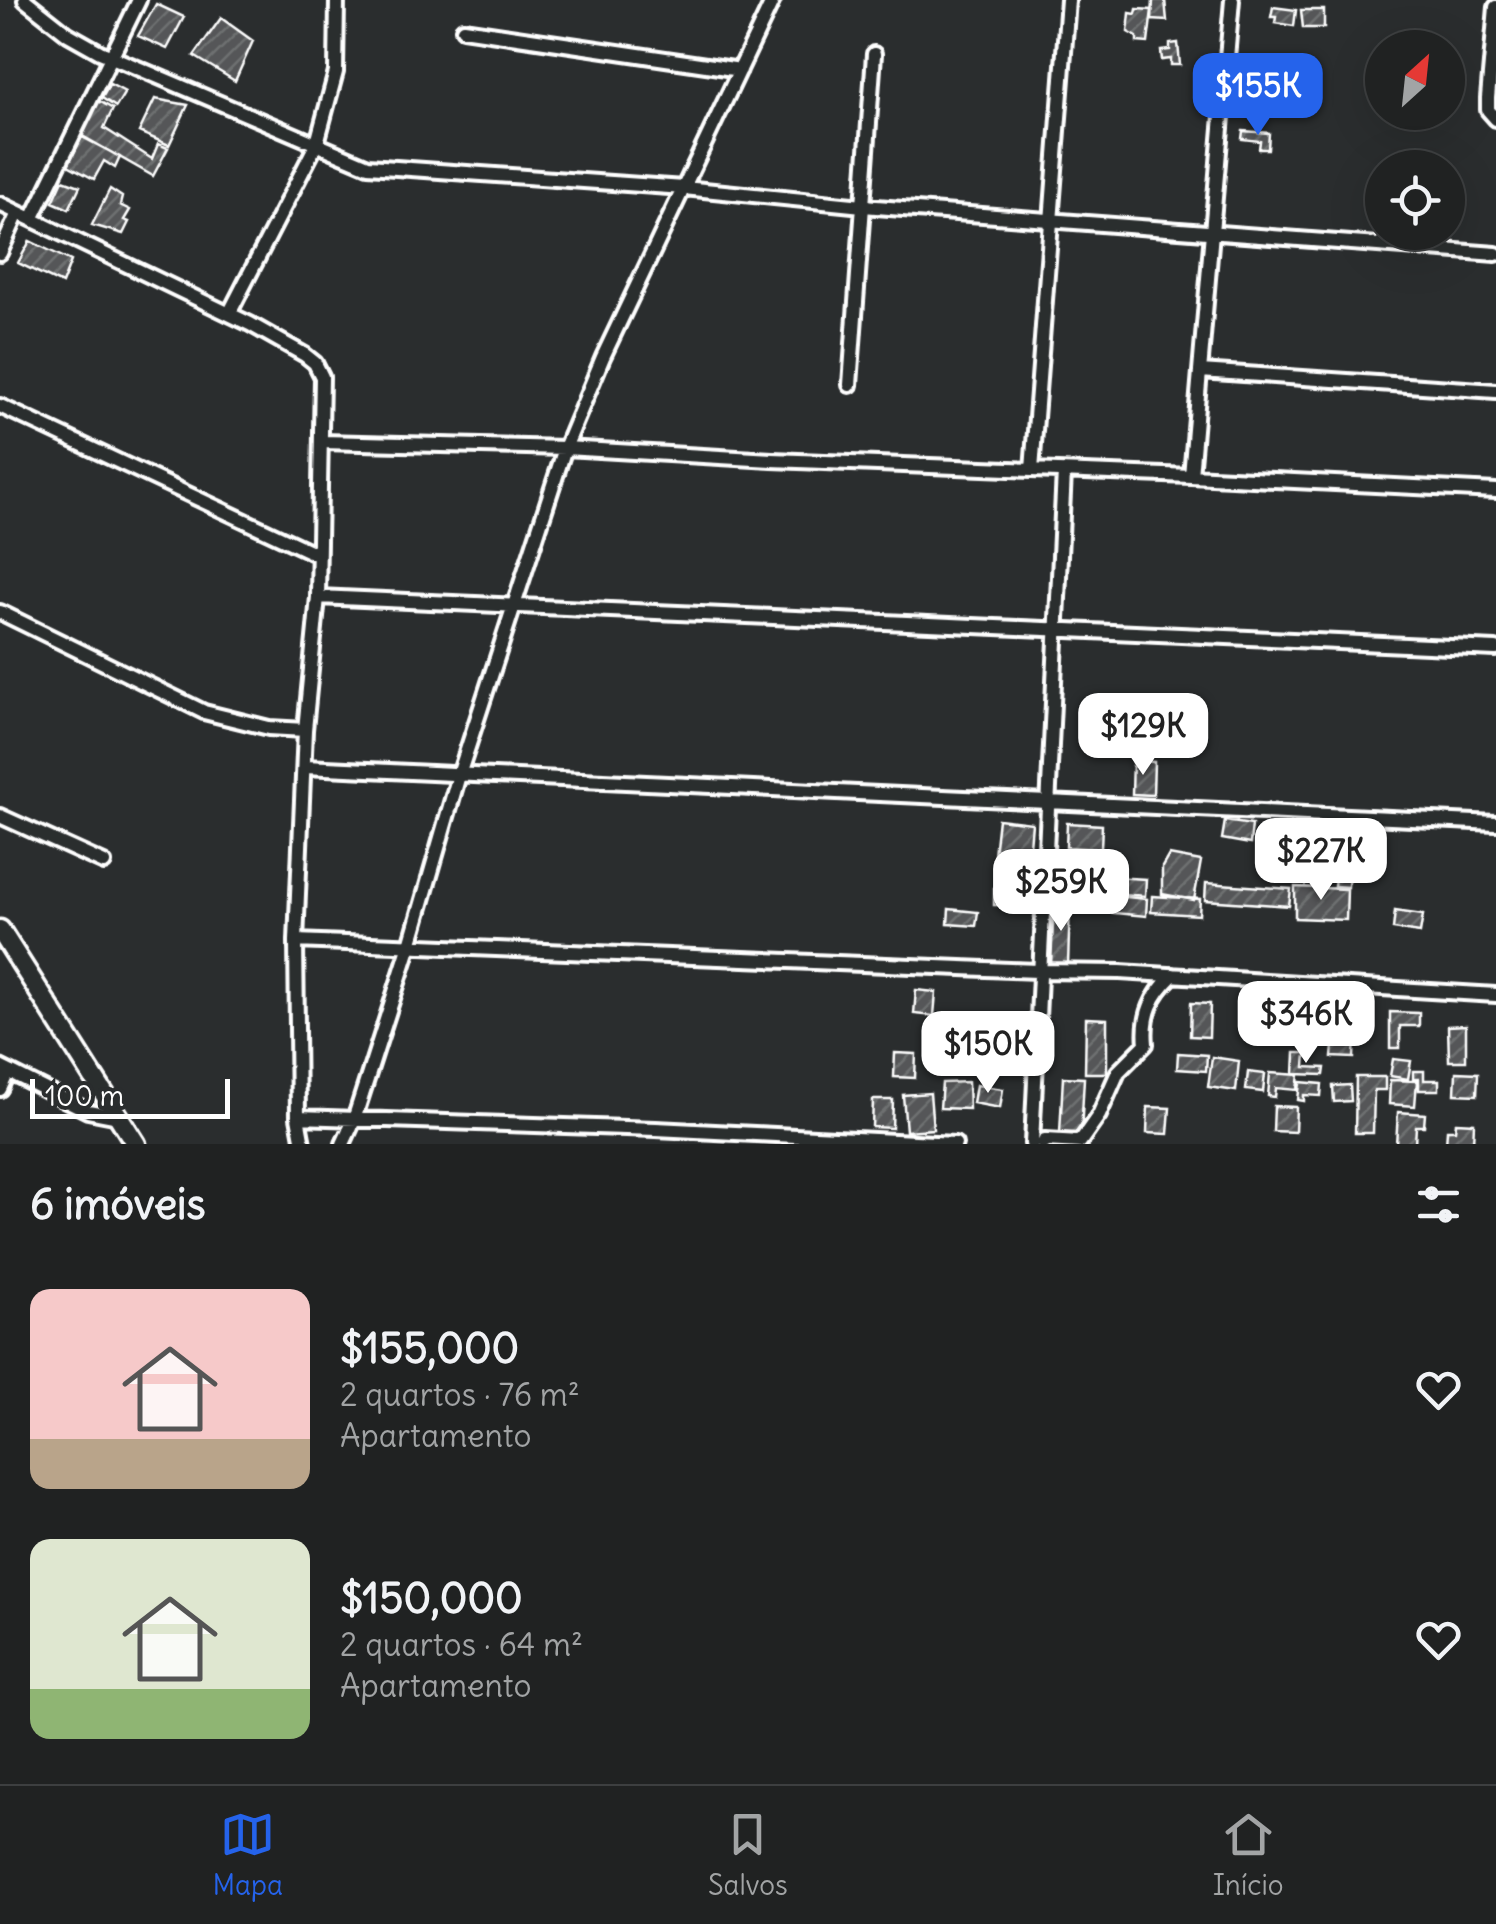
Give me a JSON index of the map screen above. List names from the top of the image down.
{
  "scale_bar": "100 m",
  "north": "top right",
  "page": {
    "price": [
      "$155K",
      "$129K",
      "$227K",
      "$259K",
      "$346K",
      "$150K"
    ],
    "scale": "100 m",
    "heading": "6 imóveis",
    "list": [
      {
        "name": "$155,000",
        "note": "2 quartos · 76 m² · Apartamento"
      },
      {
        "name": "$150,000",
        "note": "2 quartos · 64 m² · Apartamento"
      }
    ],
    "tabs": ["Mapa", "Salvos", "Início"]
  }
}
